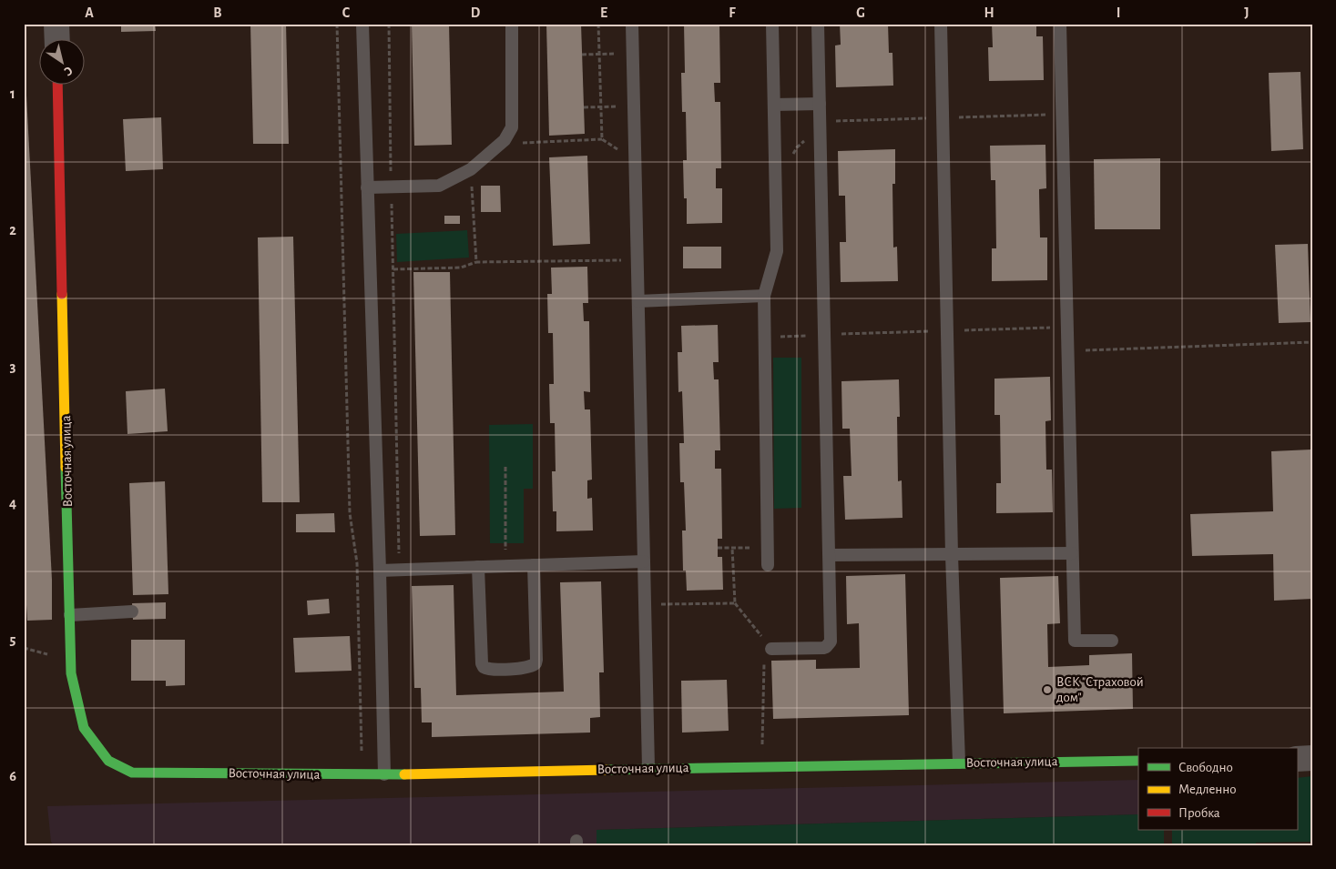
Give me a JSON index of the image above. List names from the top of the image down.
{
  "streets": {
    "street": ["Восточная улица"]
  },
  "places": ["ВСК \"Страховой дом\""],
  "legend": ["Свободно", "Медленно", "Пробка"],
  "north": "bottom right",
  "grid": {
    "columns": [
      "A",
      "B",
      "C",
      "D",
      "E",
      "F",
      "G",
      "H",
      "I",
      "J"
    ],
    "rows": [
      "1",
      "2",
      "3",
      "4",
      "5",
      "6"
    ]
  }
}
